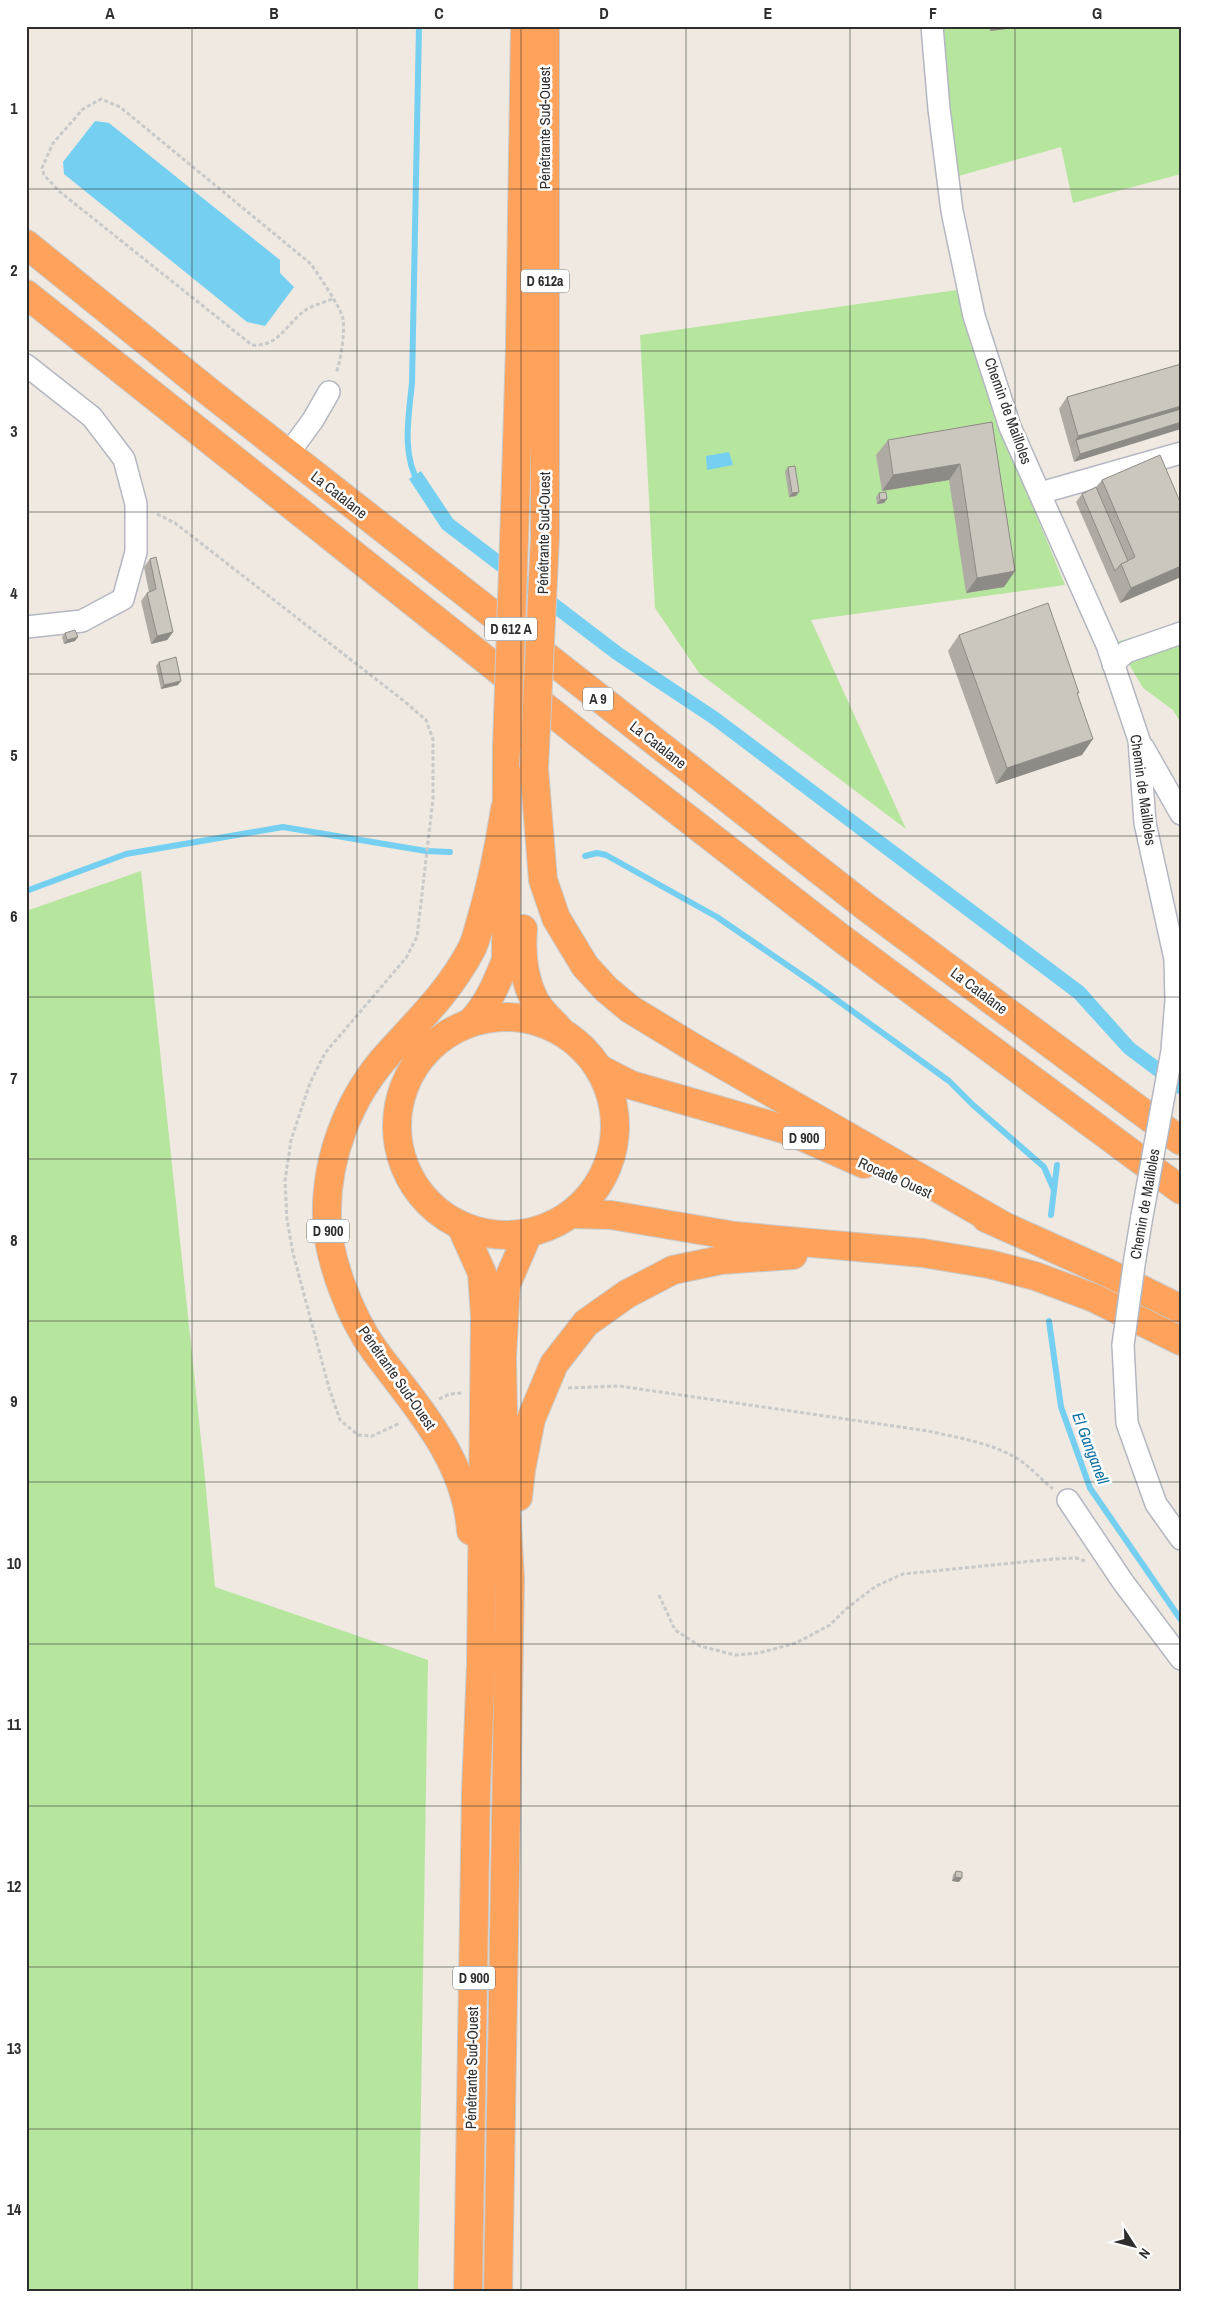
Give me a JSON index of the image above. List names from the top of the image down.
{
  "streets": {
    "highway": [
      "Pénétrante Sud-Ouest",
      "D 612a",
      "La Catalane",
      "D 612 A",
      "A 9",
      "D 900",
      "Rocade Ouest"
    ],
    "street": ["Chemin de Mailloles"]
  },
  "crossings": [
    ["Pénétrante Sud-Ouest", "Rocade Ouest"]
  ],
  "water": ["El Ganganell"],
  "north": "bottom right",
  "grid": {
    "columns": [
      "A",
      "B",
      "C",
      "D",
      "E",
      "F",
      "G"
    ],
    "rows": [
      "1",
      "2",
      "3",
      "4",
      "5",
      "6",
      "7",
      "8",
      "9",
      "10",
      "11",
      "12",
      "13",
      "14"
    ]
  }
}
